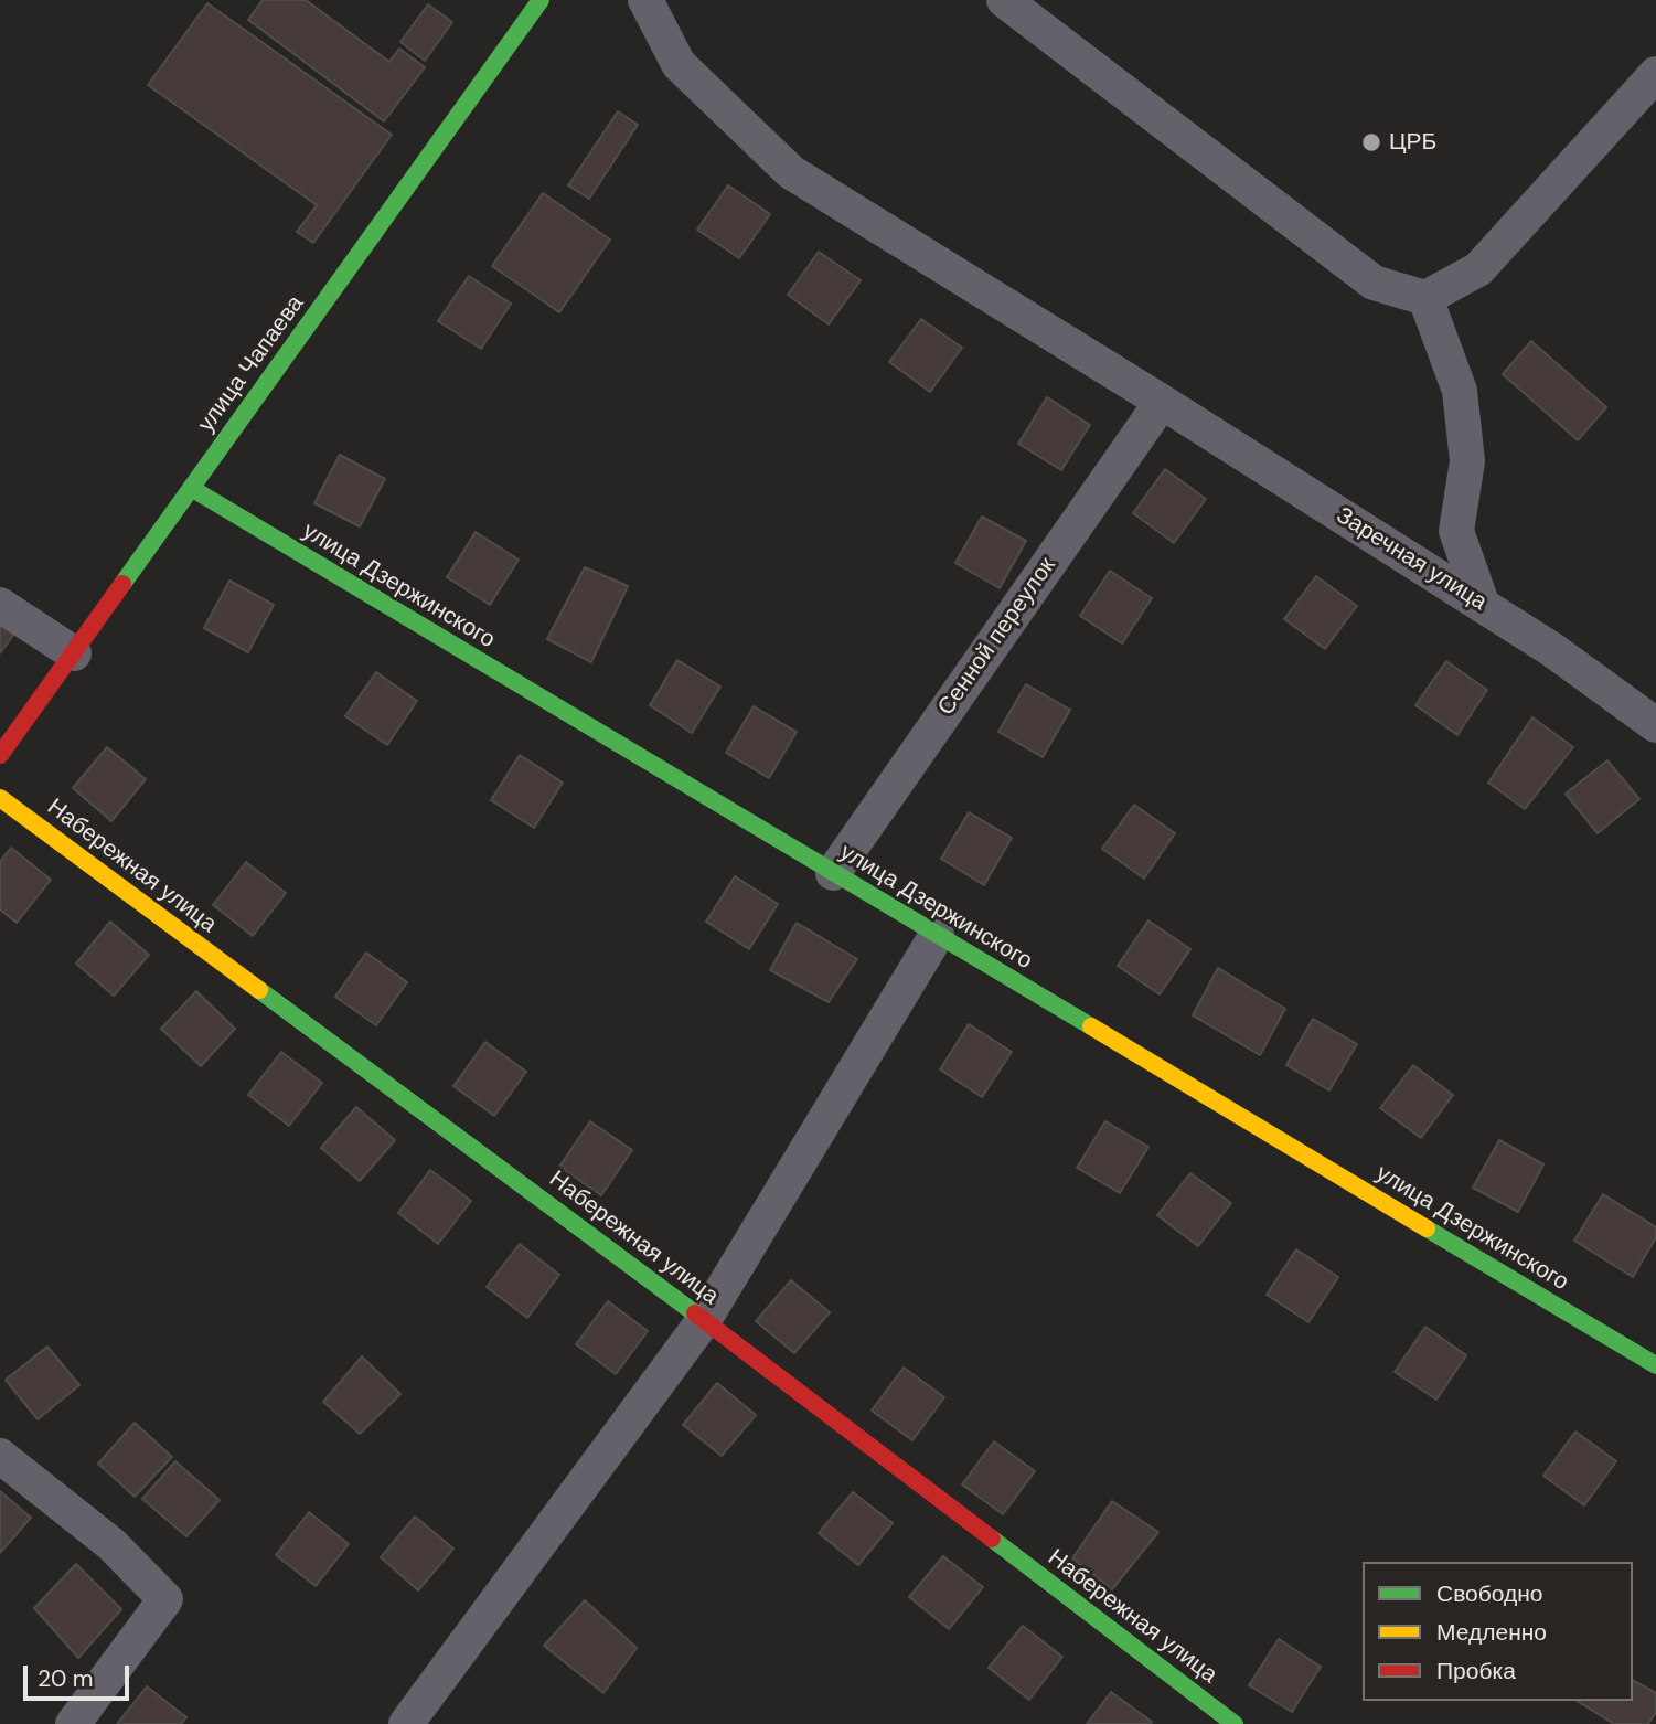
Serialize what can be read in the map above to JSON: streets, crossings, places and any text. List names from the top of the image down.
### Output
{
  "streets": {
    "street": [
      "улица Чапаева",
      "Заречная улица",
      "улица Дзержинского",
      "Сенной переулок",
      "Набережная улица"
    ]
  },
  "crossings": [
    ["улица Чапаева", "улица Дзержинского"],
    ["Заречная улица", "Сенной переулок"],
    ["улица Дзержинского", "Сенной переулок"]
  ],
  "places": ["ЦРБ"],
  "legend": ["Свободно", "Медленно", "Пробка"],
  "scale_bar": "20 m"
}
